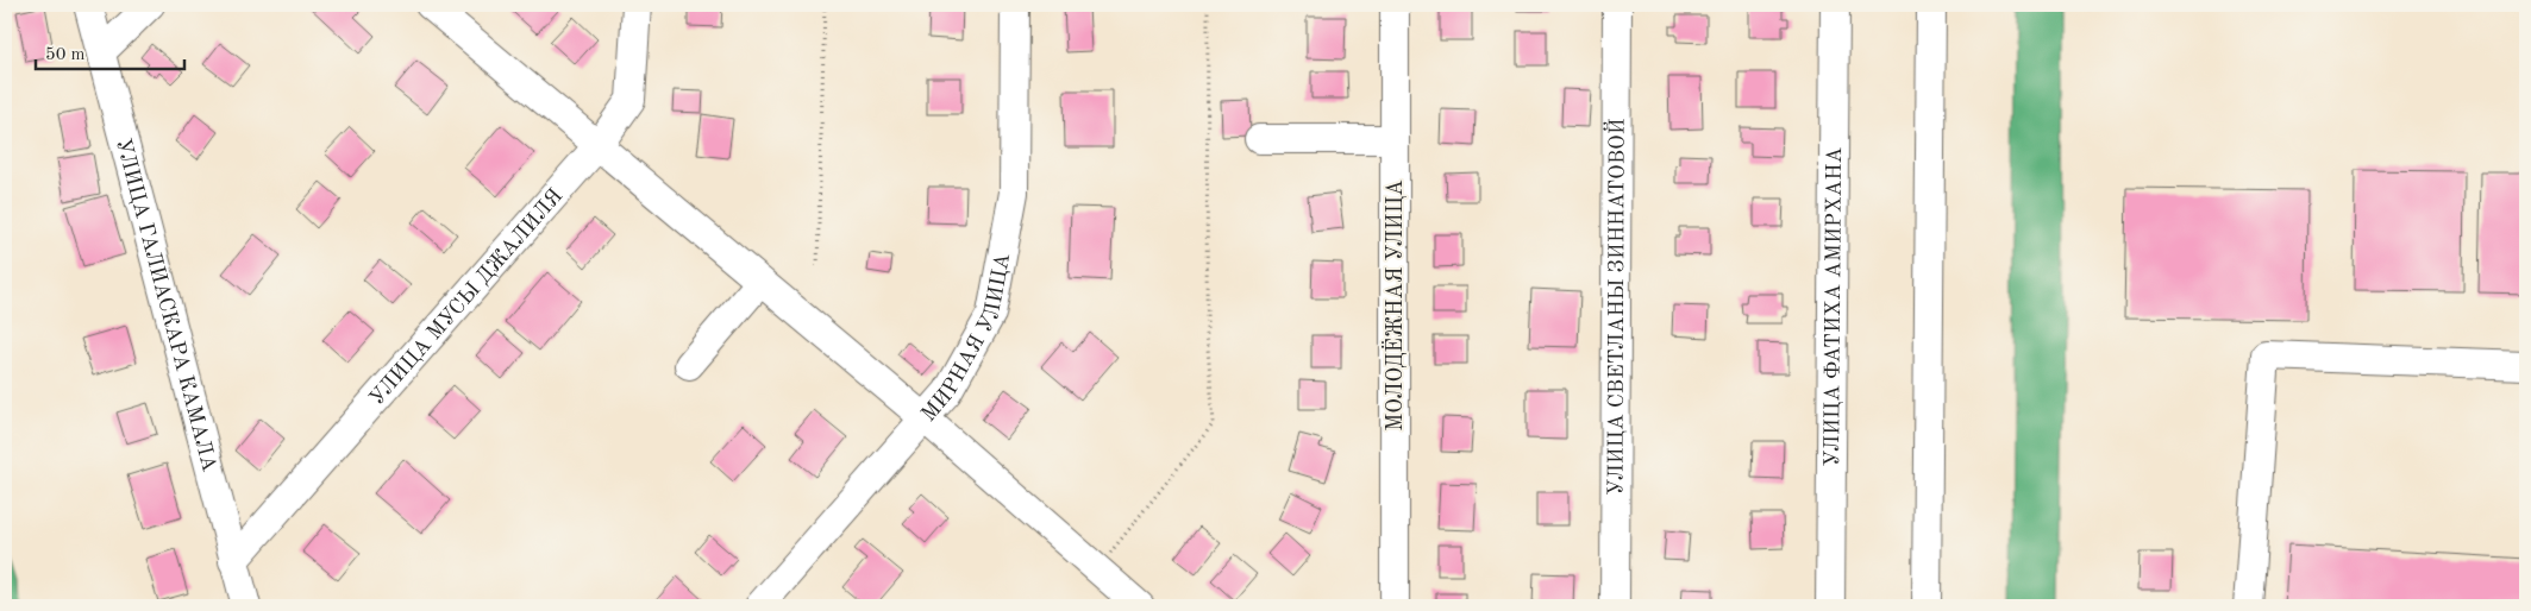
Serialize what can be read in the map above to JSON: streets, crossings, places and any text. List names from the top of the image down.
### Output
{
  "streets": {
    "street": [
      "УЛИЦА МУСЫ ДЖАЛИЛЯ",
      "УЛИЦА ГАЛИАСКАРА КАМАЛА",
      "МОЛОДЁЖНАЯ УЛИЦА",
      "УЛИЦА СВЕТЛАНЫ ЗИННАТОВОЙ",
      "УЛИЦА ФАТИХА АМИРХАНА",
      "МИРНАЯ УЛИЦА"
    ]
  },
  "crossings": [
    ["УЛИЦА МУСЫ ДЖАЛИЛЯ", "УЛИЦА ГАЛИАСКАРА КАМАЛА"]
  ],
  "scale_bar": "50 m"
}
